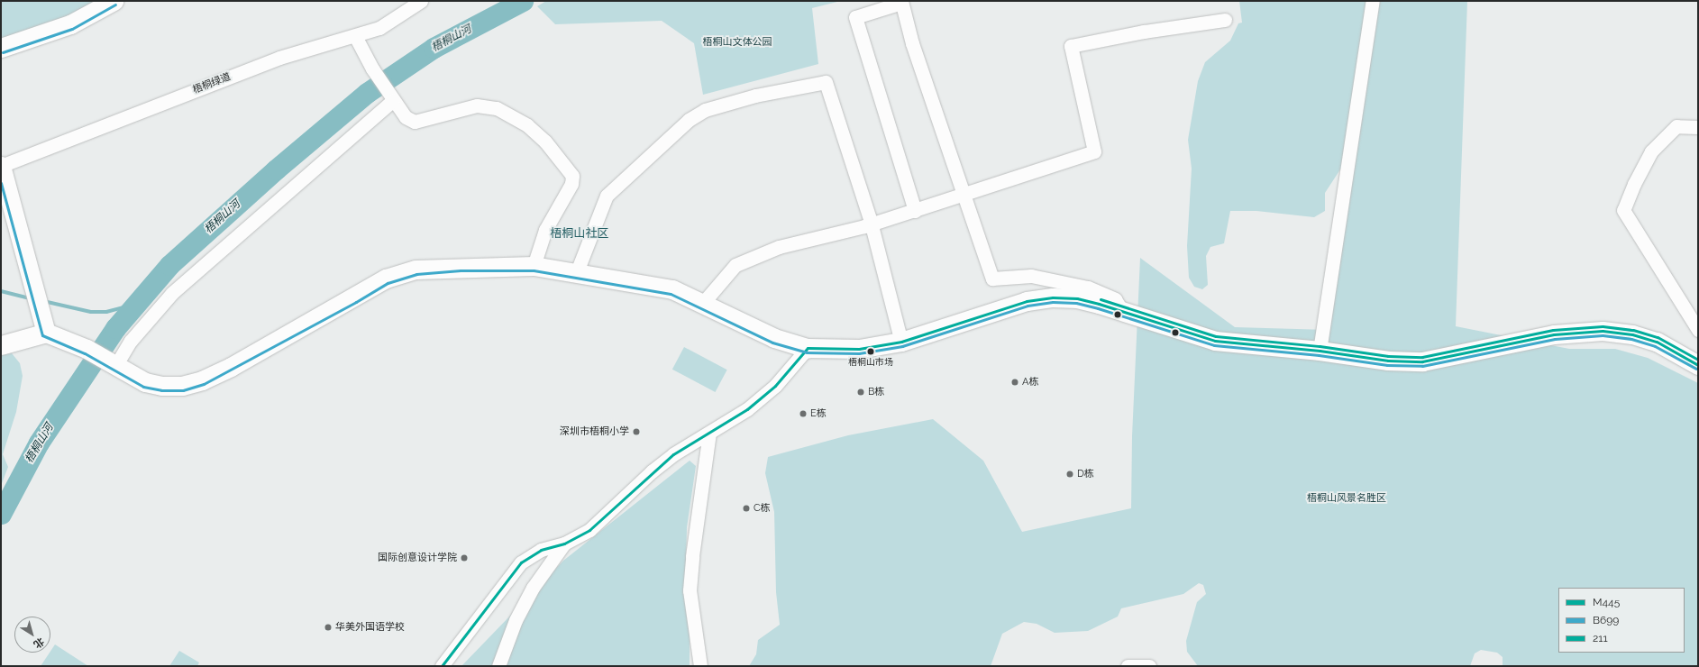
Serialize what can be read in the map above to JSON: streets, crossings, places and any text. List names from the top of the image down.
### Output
{
  "streets": {
    "street": ["梧桐绿道"]
  },
  "districts": ["梧桐山社区"],
  "water": ["梧桐山河"],
  "parks": ["梧桐山文体公园", "梧桐山风景名胜区"],
  "places": [
    "梧桐山市场",
    "A栋",
    "B栋",
    "E栋",
    "深圳市梧桐小学",
    "D栋",
    "C栋",
    "国际创意设计学院",
    "华美外国语学校"
  ],
  "lines": ["transit line B699", "transit line M445", "transit line 211"],
  "legend": ["M445", "B699", "211"],
  "north": "bottom right"
}
